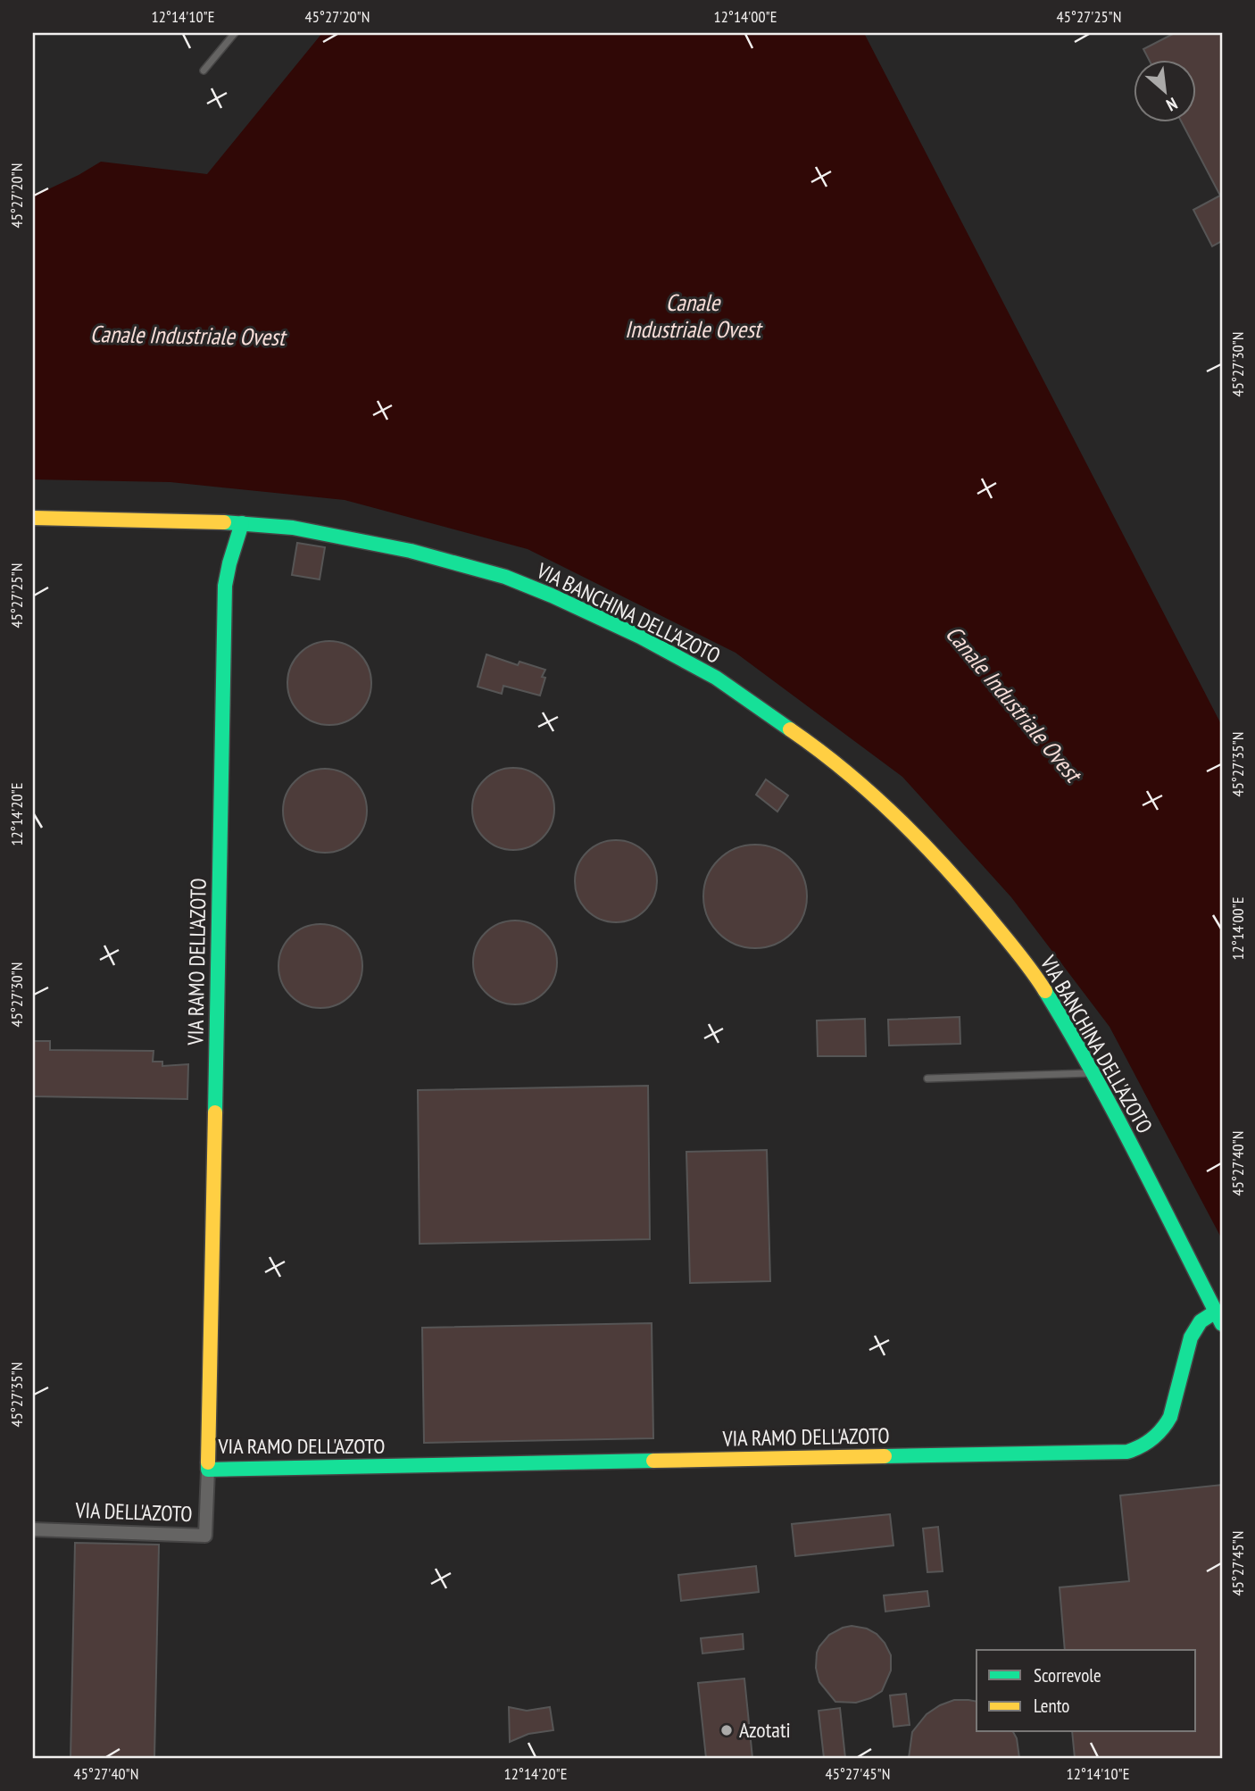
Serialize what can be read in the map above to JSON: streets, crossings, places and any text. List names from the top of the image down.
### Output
{
  "streets": {
    "street": ["VIA BANCHINA DELL'AZOTO", "VIA RAMO DELL'AZOTO", "VIA DELL'AZOTO"]
  },
  "crossings": [
    ["VIA BANCHINA DELL'AZOTO", "VIA RAMO DELL'AZOTO"],
    ["VIA RAMO DELL'AZOTO", "VIA DELL'AZOTO"]
  ],
  "water": ["Canale Industriale Ovest"],
  "places": ["Azotati"],
  "legend": ["Scorrevole", "Lento"],
  "north": "bottom right",
  "coordinates": [
    "12°14'10\"E",
    "45°27'20\"N",
    "12°14'00\"E",
    "45°27'25\"N",
    "45°27'30\"N",
    "45°27'35\"N",
    "12°14'20\"E",
    "45°27'40\"N",
    "45°27'45\"N"
  ]
}
